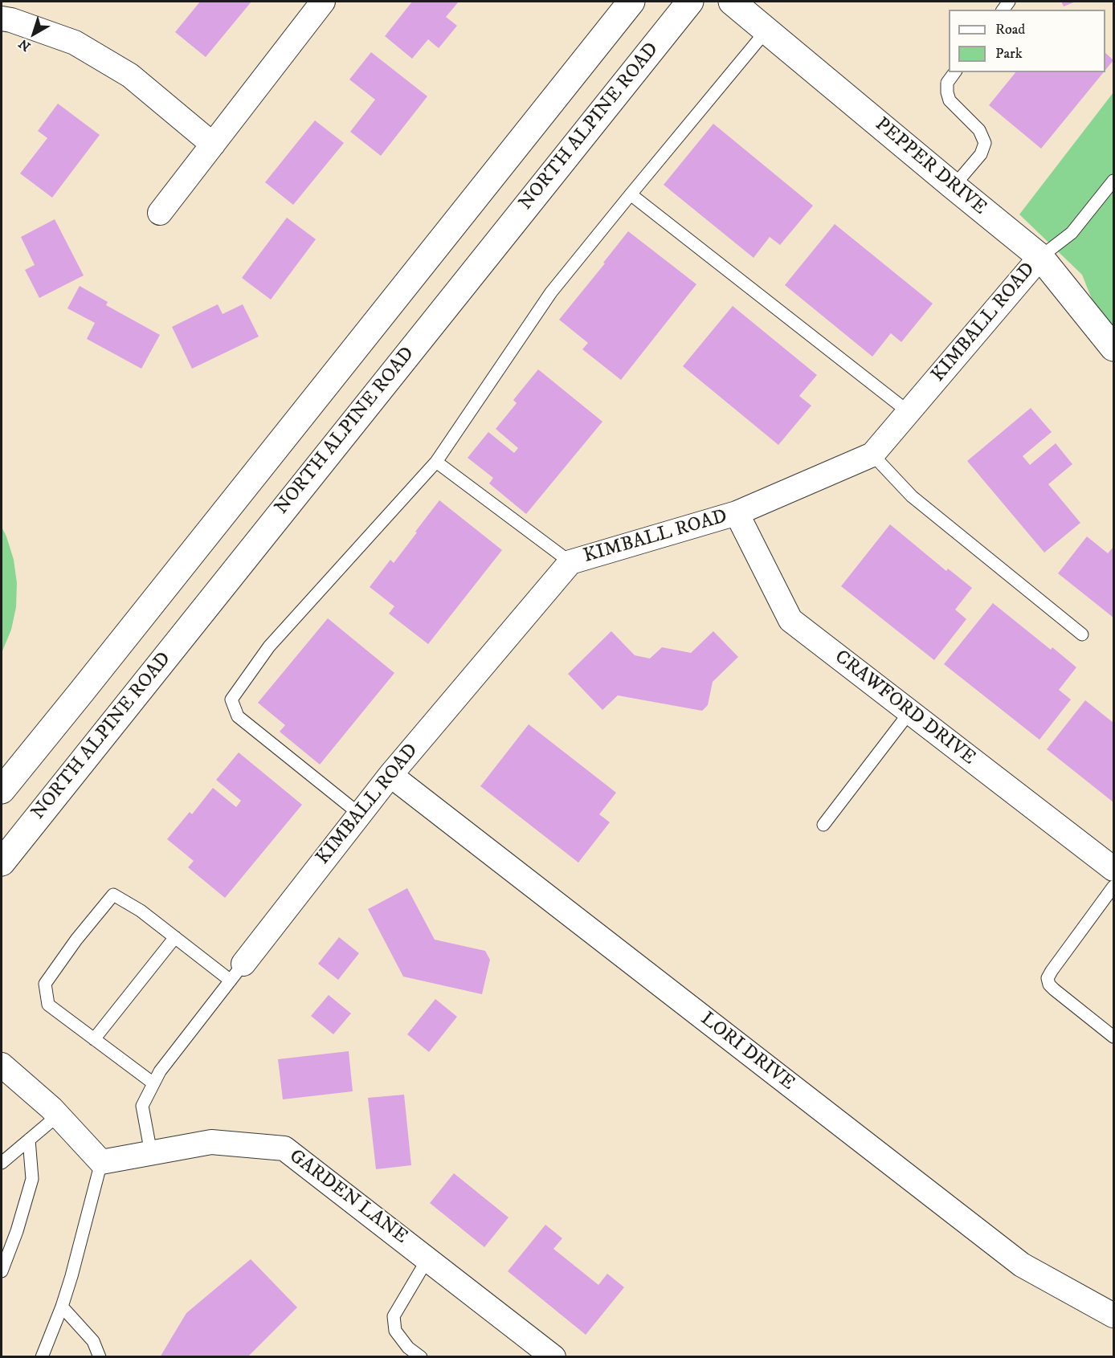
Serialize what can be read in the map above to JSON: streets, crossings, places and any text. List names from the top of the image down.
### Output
{
  "streets": {
    "main road": ["NORTH ALPINE ROAD", "PEPPER DRIVE"],
    "street": [
      "KIMBALL ROAD",
      "CRAWFORD DRIVE",
      "LORI DRIVE",
      "GARDEN LANE"
    ]
  },
  "crossings": [
    ["PEPPER DRIVE", "KIMBALL ROAD"],
    ["KIMBALL ROAD", "CRAWFORD DRIVE"],
    ["KIMBALL ROAD", "LORI DRIVE"]
  ],
  "legend": ["Road", "Park"],
  "north": "bottom left"
}
